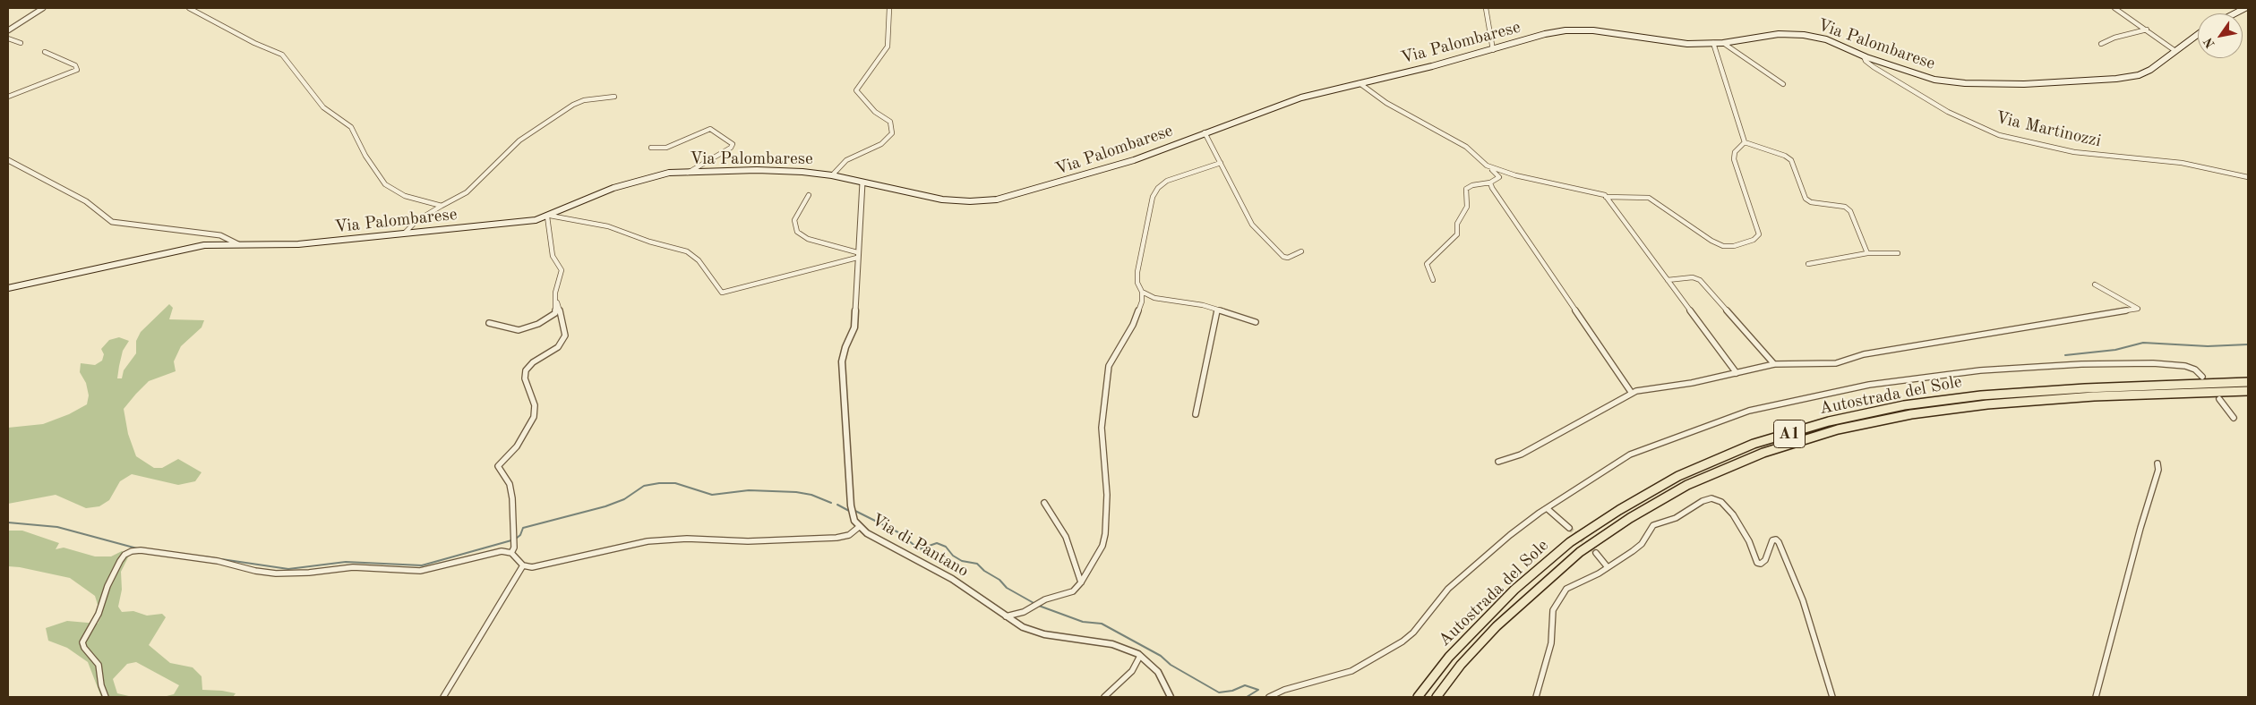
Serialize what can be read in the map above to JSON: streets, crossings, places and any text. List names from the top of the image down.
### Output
{
  "streets": {
    "highway": ["Autostrada del Sole", "A1"],
    "main road": ["Via Palombarese"],
    "street": ["Via Martinozzi", "Via di Pantano"]
  },
  "crossings": [
    ["Via Palombarese", "Via Martinozzi"],
    ["Via Palombarese", "Via di Pantano"]
  ],
  "north": "bottom left"
}
